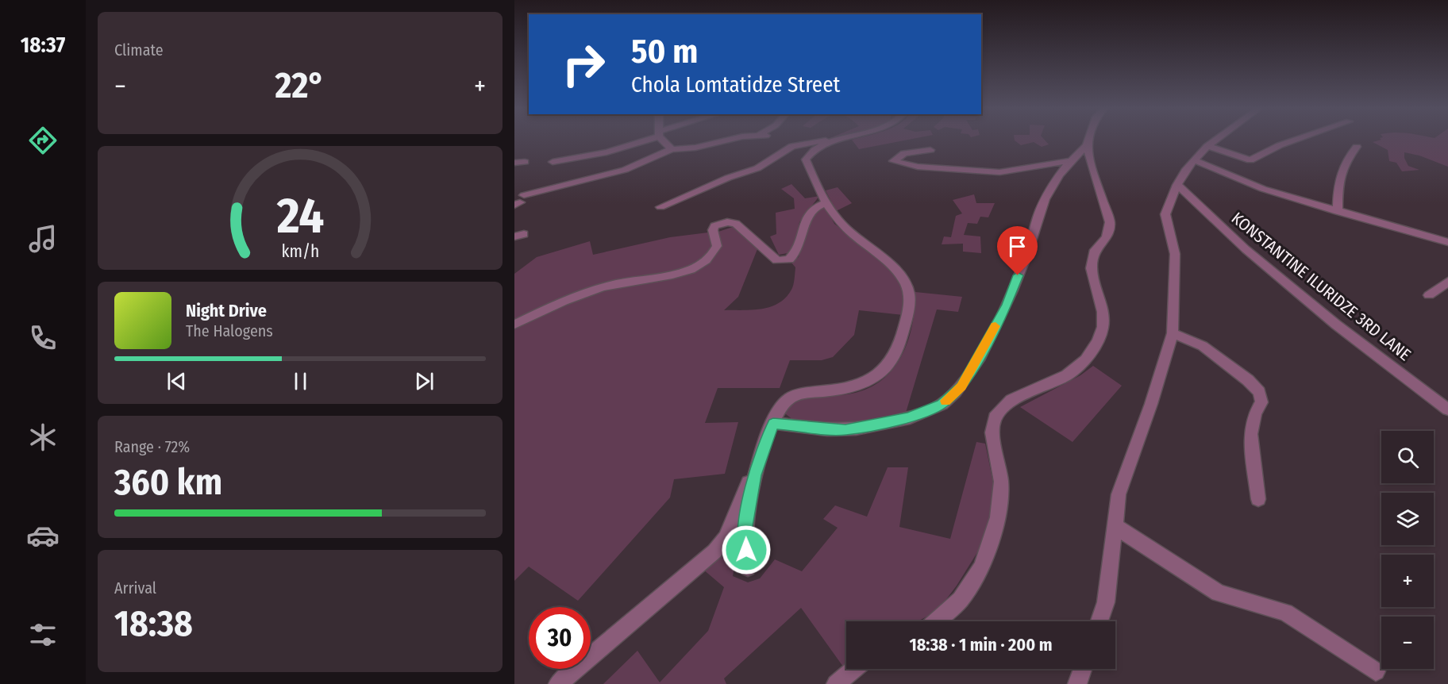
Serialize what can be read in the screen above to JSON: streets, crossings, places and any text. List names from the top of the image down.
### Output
{
  "streets": {
    "street": ["KONSTANTINE ILURIDZE 3RD LANE"]
  },
  "page": {
    "tabs": "18:37",
    "tile": [
      "Climate",
      ["Range · 72%", "360 km"],
      ["Arrival", "18:38"]
    ],
    "turn": ["50 m", "Chola Lomtatidze Street"],
    "heat": ["−", "22°", "+"],
    "song": ["Night Drive", "The Halogens"],
    "map_buttons": ["+", "−"],
    "limit": "30",
    "trip": "18:38 · 1 min · 200 m",
    "gauge": ["24", "km/h"]
  }
}
